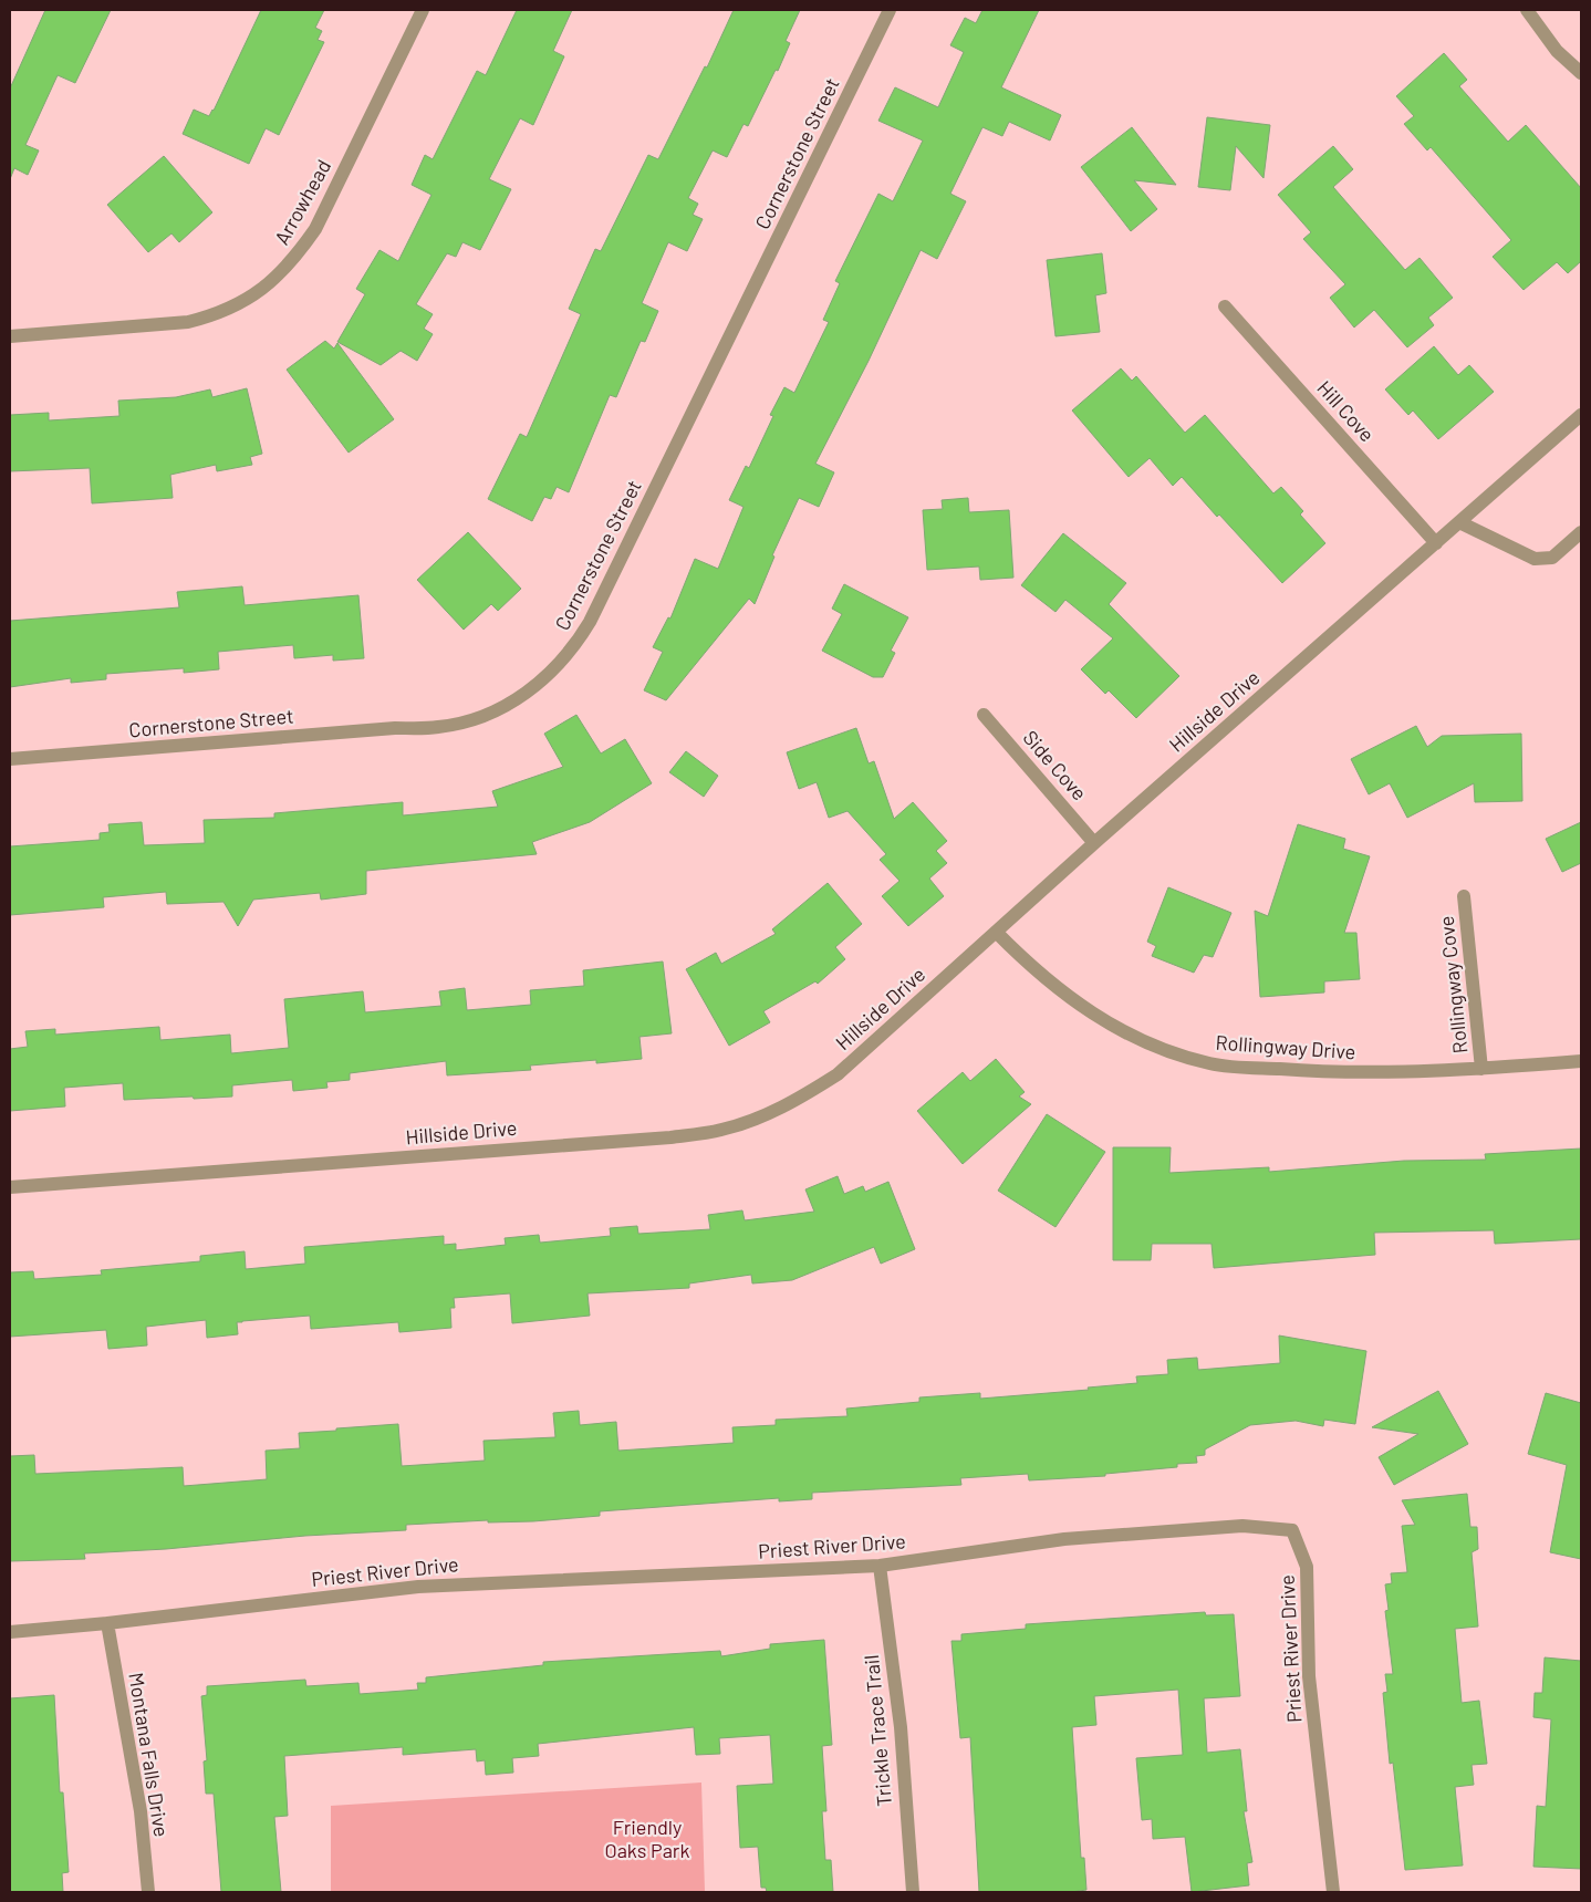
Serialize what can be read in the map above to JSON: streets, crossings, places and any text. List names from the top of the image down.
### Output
{
  "streets": {
    "street": [
      "Cornerstone Street",
      "Arrowhead",
      "Hill Cove",
      "Hillside Drive",
      "Side Cove",
      "Rollingway Cove",
      "Rollingway Drive",
      "Priest River Drive",
      "Trickle Trace Trail",
      "Montana Falls Drive"
    ]
  },
  "crossings": [
    ["Hill Cove", "Hillside Drive"],
    ["Hillside Drive", "Side Cove"],
    ["Hillside Drive", "Rollingway Drive"],
    ["Rollingway Cove", "Rollingway Drive"],
    ["Priest River Drive", "Trickle Trace Trail"],
    ["Priest River Drive", "Montana Falls Drive"]
  ],
  "parks": ["Friendly Oaks Park"]
}
